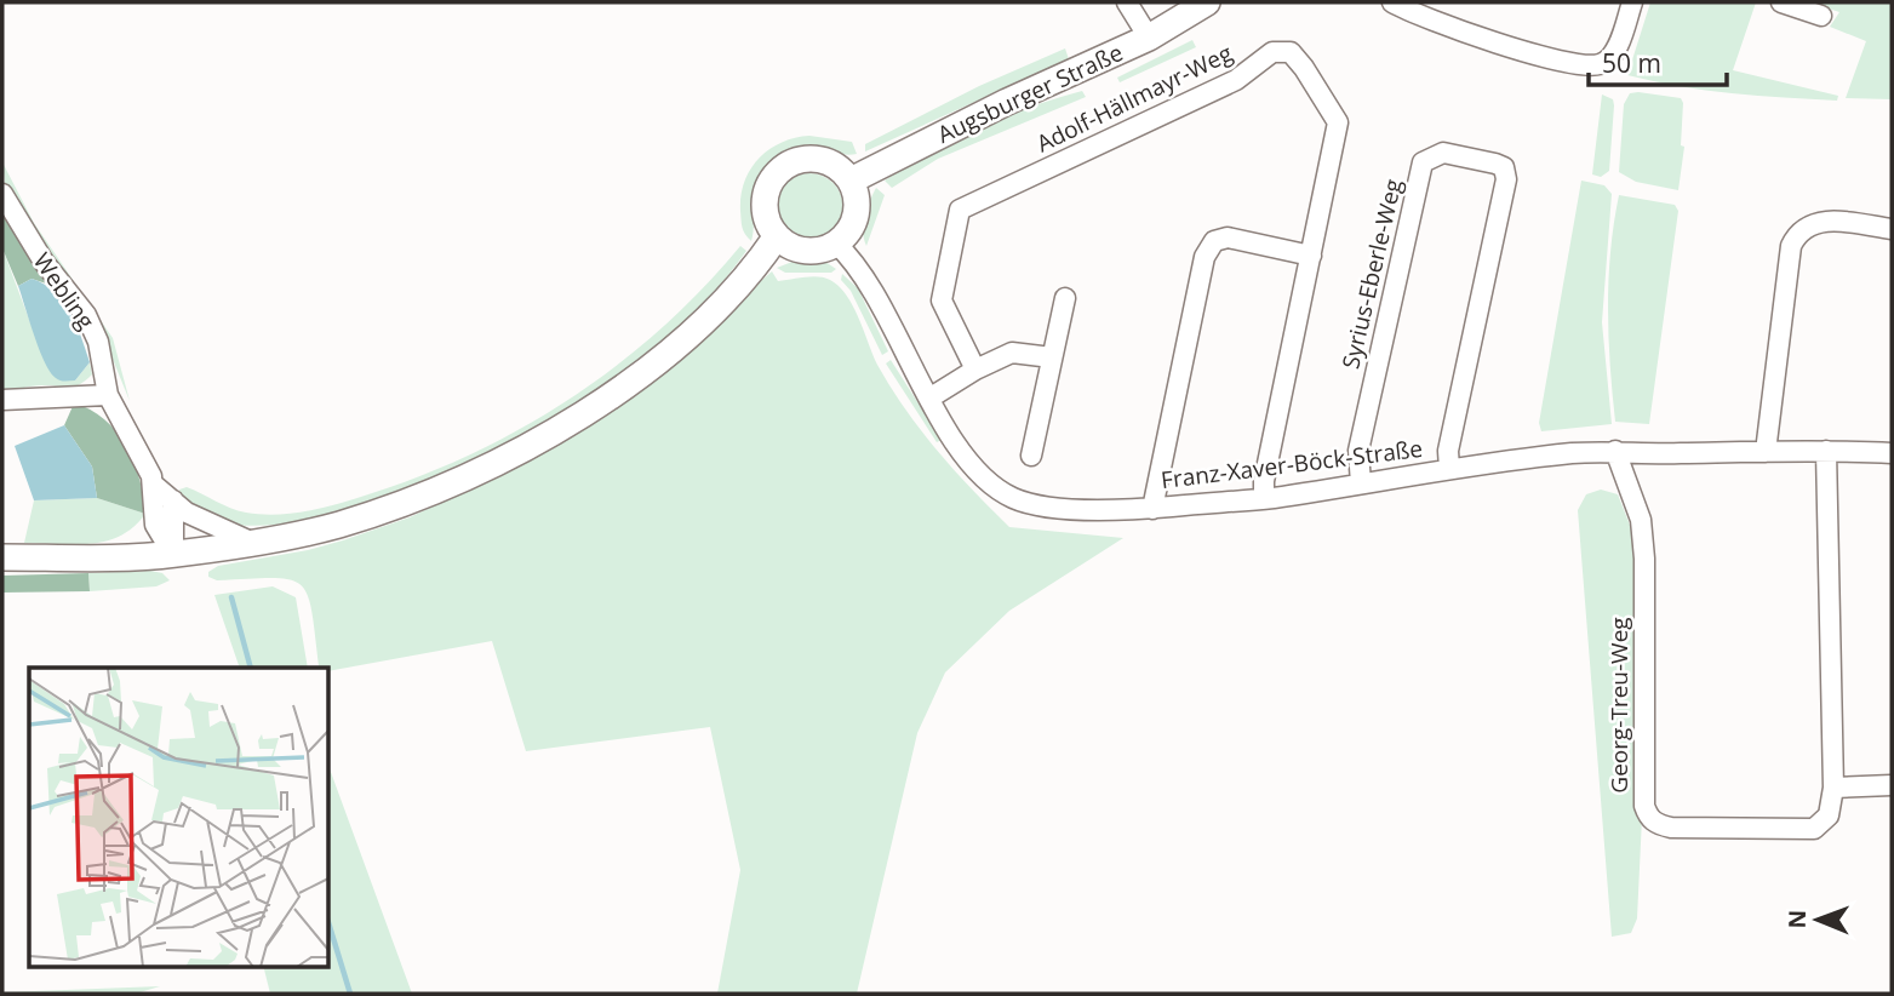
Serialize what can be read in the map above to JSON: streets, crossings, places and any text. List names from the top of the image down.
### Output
{
  "streets": {
    "main road": ["Augsburger Straße"],
    "street": [
      "Adolf-Hällmayr-Weg",
      "Syrius-Eberle-Weg",
      "Webling",
      "Franz-Xaver-Böck-Straße",
      "Georg-Treu-Weg"
    ]
  },
  "crossings": [
    ["Augsburger Straße", "Franz-Xaver-Böck-Straße"],
    ["Adolf-Hällmayr-Weg", "Franz-Xaver-Böck-Straße"],
    ["Syrius-Eberle-Weg", "Franz-Xaver-Böck-Straße"],
    ["Franz-Xaver-Böck-Straße", "Georg-Treu-Weg"]
  ],
  "scale_bar": "50 m",
  "north": "left"
}
